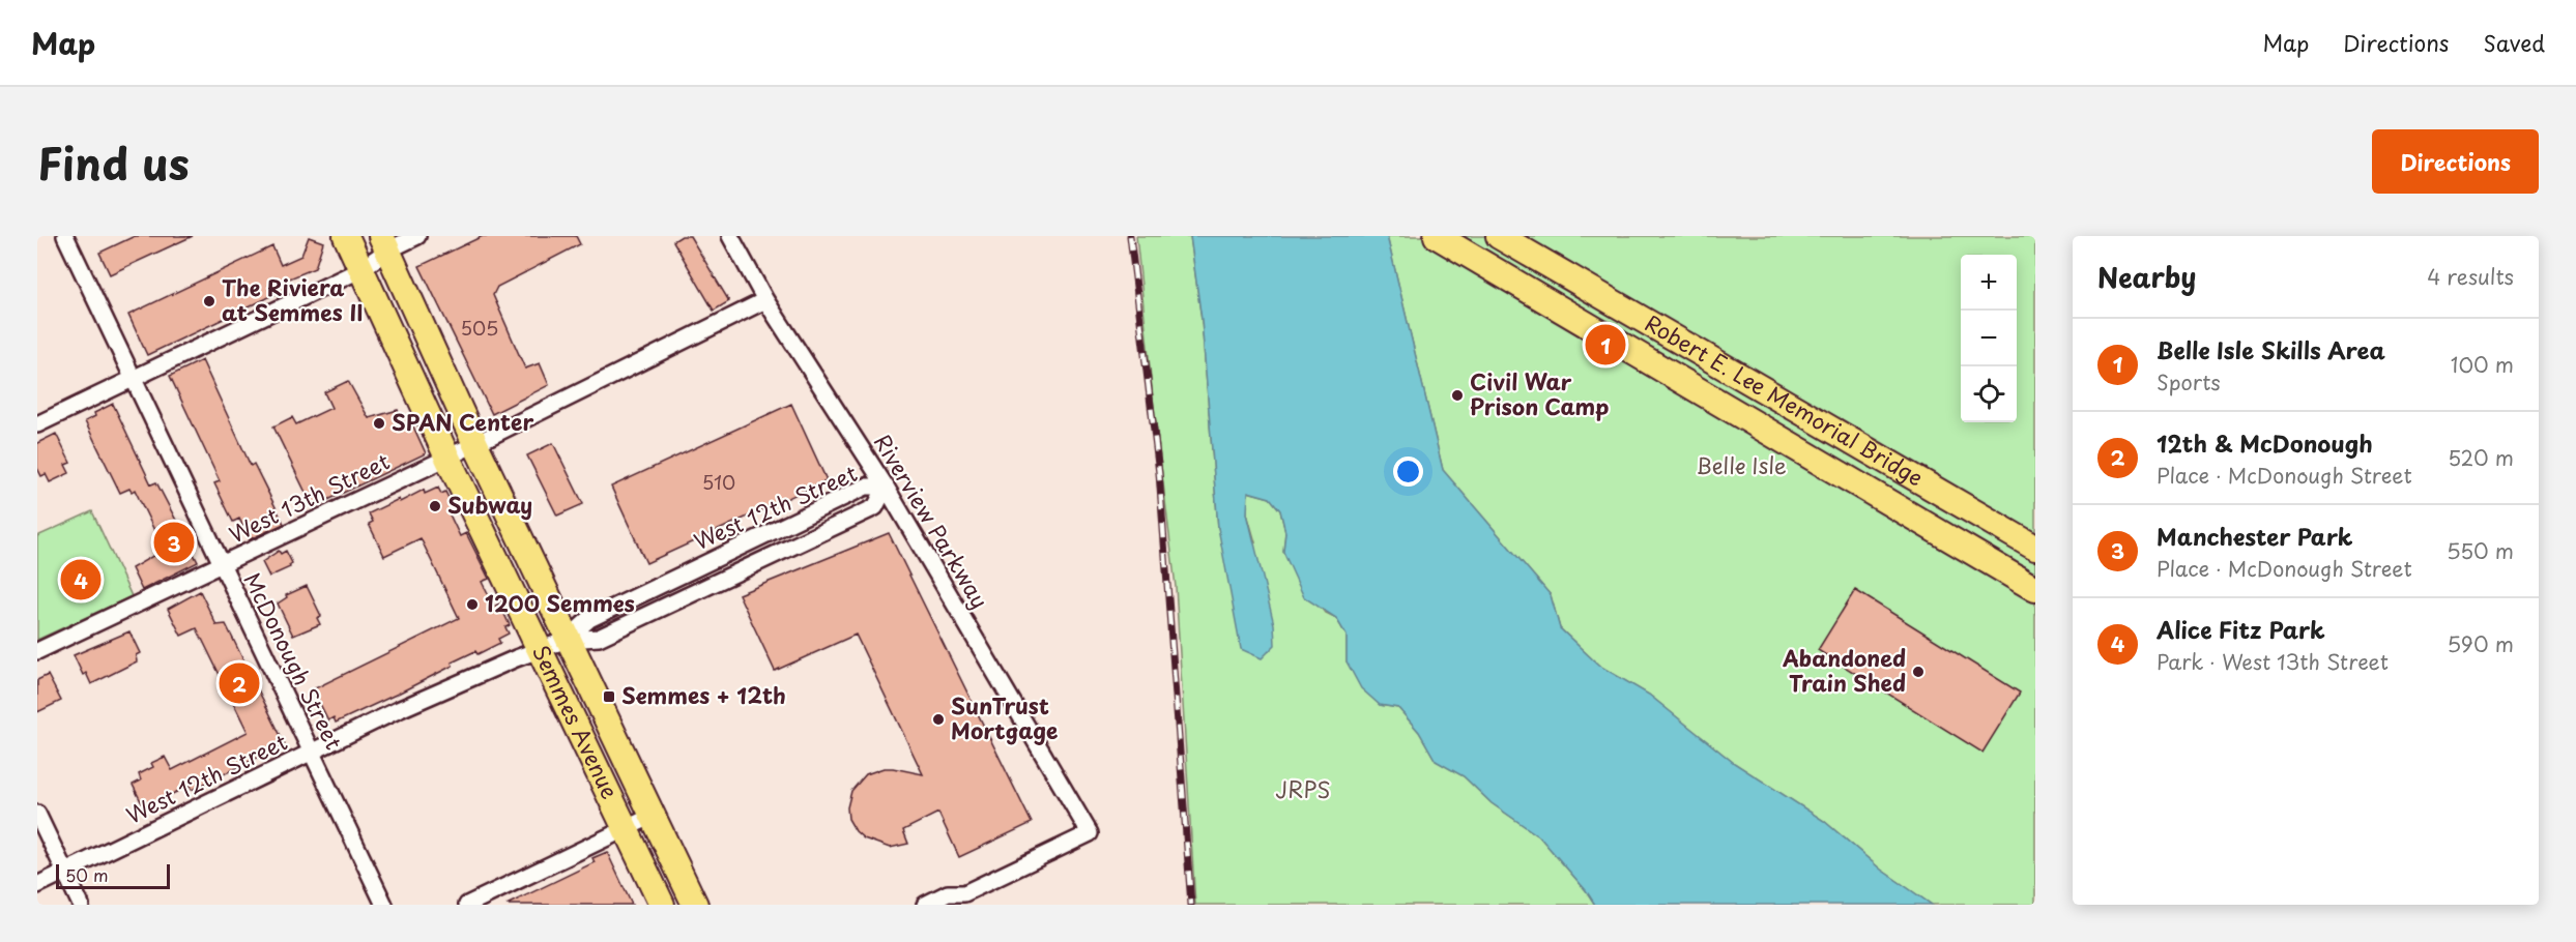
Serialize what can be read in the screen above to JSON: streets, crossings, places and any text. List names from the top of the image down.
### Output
{
  "streets": {
    "main road": ["Robert E. Lee Memorial Bridge", "Semmes Avenue"],
    "street": [
      "West 13th Street",
      "West 12th Street",
      "Riverview Parkway",
      "McDonough Street"
    ]
  },
  "crossings": [
    ["West 13th Street", "Riverview Parkway"],
    ["West 13th Street", "McDonough Street"],
    ["West 13th Street", "Semmes Avenue"],
    ["West 12th Street", "Riverview Parkway"],
    ["West 12th Street", "McDonough Street"],
    ["West 12th Street", "Semmes Avenue"]
  ],
  "parks": ["Belle Isle", "JRPS"],
  "places": {
    "other": [
      "The Riviera at Semmes II",
      "Civil War Prison Camp",
      "SPAN Center",
      "Subway",
      "1200 Semmes",
      "Abandoned Train Shed",
      "SunTrust Mortgage"
    ],
    "transit": ["Semmes + 12th"]
  },
  "house_numbers": ["505", "510"],
  "scale_bar": "50 m",
  "page": {
    "header": "Map",
    "nav": ["Map", "Directions", "Saved"],
    "title": "Find us",
    "buttons": "Directions",
    "heading": ["Nearby", "4 results"],
    "map_buttons": ["+", "−"],
    "list": [
      {
        "mark": "1",
        "name": "Belle Isle Skills Area",
        "note": "Sports",
        "value": "100 m"
      },
      {
        "mark": "2",
        "name": "12th & McDonough",
        "note": "Place · McDonough Street",
        "value": "520 m"
      },
      {
        "mark": "3",
        "name": "Manchester Park",
        "note": "Place · McDonough Street",
        "value": "550 m"
      },
      {
        "mark": "4",
        "name": "Alice Fitz Park",
        "note": "Park · West 13th Street",
        "value": "590 m"
      }
    ],
    "pins": [
      "1",
      "3",
      "4",
      "2"
    ],
    "scale": "50 m"
  }
}
